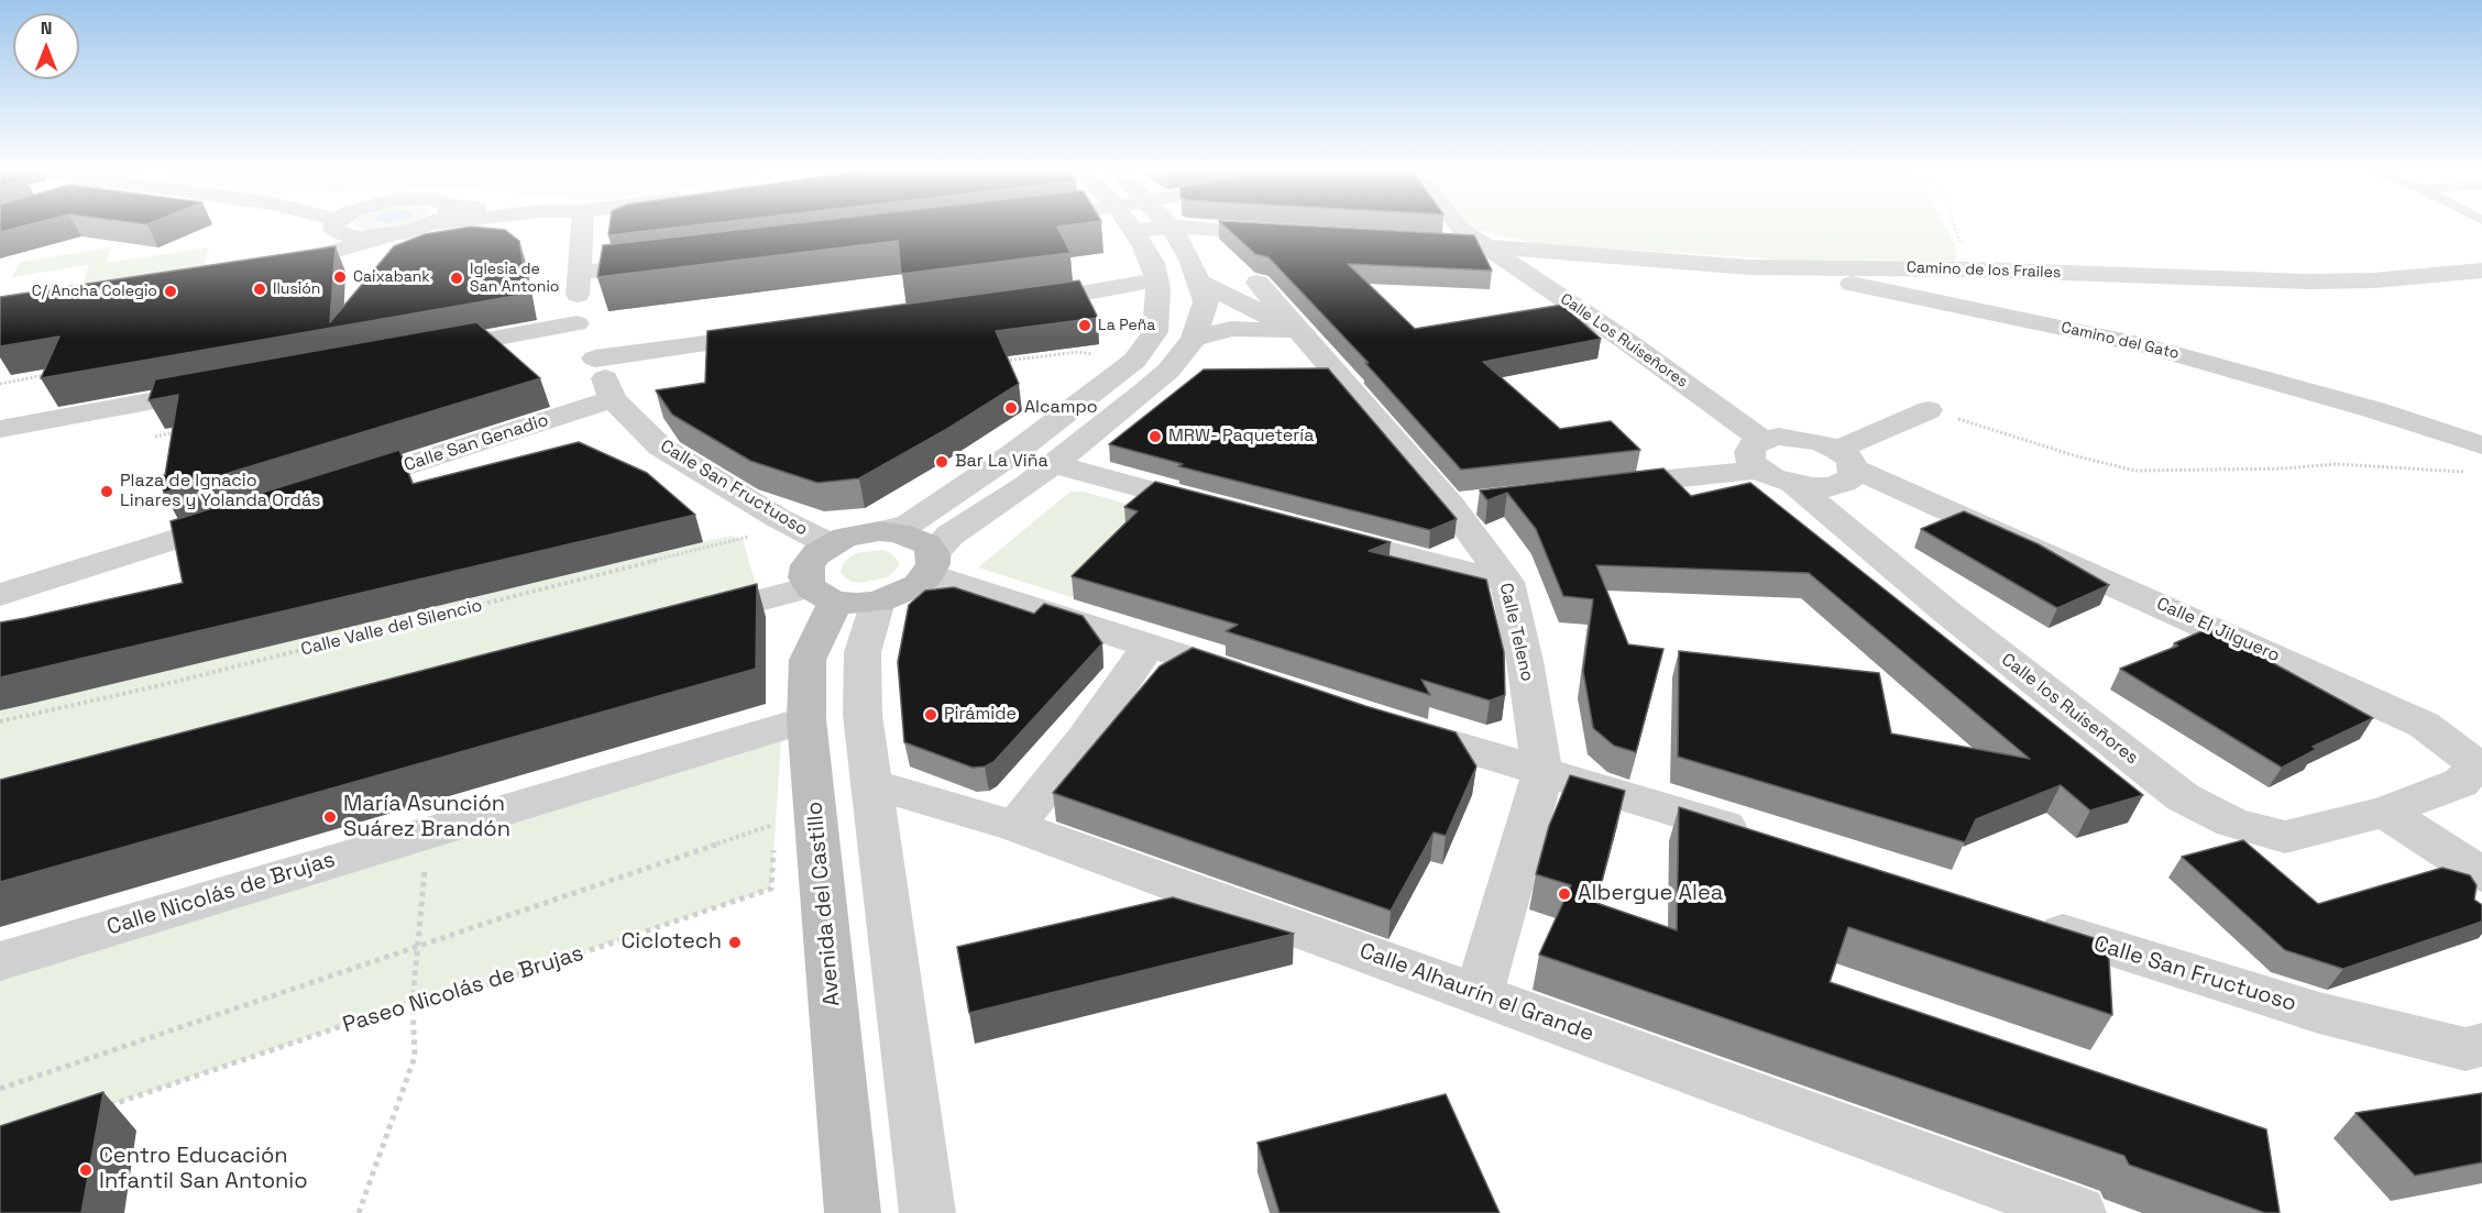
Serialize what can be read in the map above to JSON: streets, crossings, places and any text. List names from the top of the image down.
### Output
{
  "streets": {
    "main road": ["Avenida del Castillo"],
    "street": [
      "Camino de los Frailes",
      "Calle Los Ruiseñores",
      "Camino del Gato",
      "Calle San Genadio",
      "Calle San Fructuoso",
      "Calle El Jilguero",
      "Calle Teleno",
      "Calle los Ruiseñores",
      "Calle Nicolás de Brujas",
      "Calle Alhaurín el Grande"
    ],
    "path": ["Calle Valle del Silencio", "Paseo Nicolás de Brujas"]
  },
  "crossings": [
    ["Camino de los Frailes", "Calle Los Ruiseñores"],
    ["Camino de los Frailes", "Camino del Gato"],
    ["Calle Los Ruiseñores", "Calle los Ruiseñores"],
    ["Calle San Genadio", "Calle San Fructuoso"],
    ["Calle San Fructuoso", "Calle Valle del Silencio"],
    ["Calle San Fructuoso", "Avenida del Castillo"],
    ["Calle El Jilguero", "Calle los Ruiseñores"],
    ["Calle Teleno", "Calle Alhaurín el Grande"],
    ["Calle Nicolás de Brujas", "Avenida del Castillo"]
  ],
  "places": [
    "Caixabank",
    "Iglesia de San Antonio",
    "Ilusión",
    "C/ Ancha Colegio",
    "La Peña",
    "Alcampo",
    "MRW- Paquetería",
    "Bar La Viña",
    "Plaza de Ignacio Linares y Yolanda Ordás",
    "Pirámide",
    "María Asunción Suárez Brandón",
    "Albergue Alea",
    "Ciclotech",
    "Centro Educación Infantil San Antonio"
  ],
  "north": "top"
}
